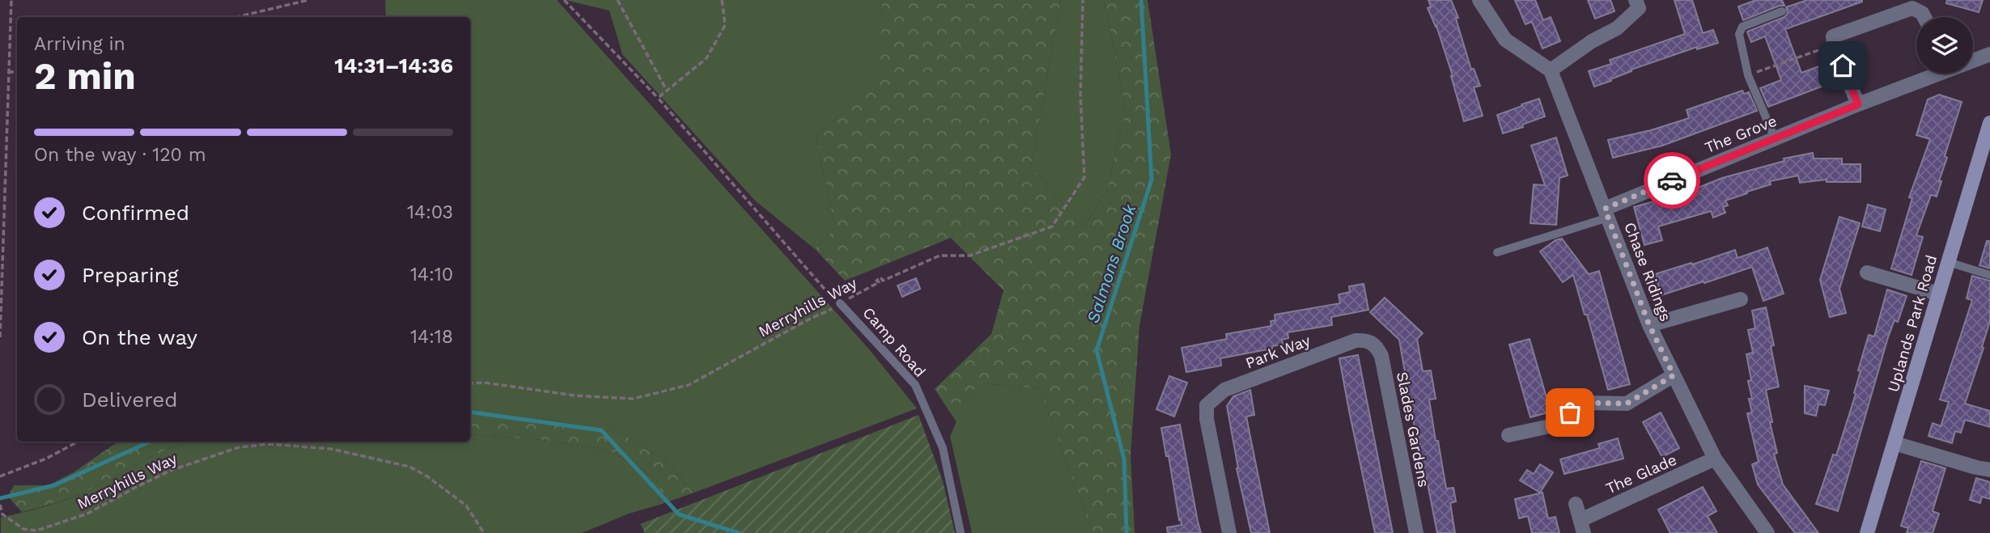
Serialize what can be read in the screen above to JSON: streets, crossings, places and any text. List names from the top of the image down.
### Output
{
  "streets": {
    "street": [
      "The Grove",
      "Chase Ridings",
      "Uplands Park Road",
      "Park Way",
      "Slades Gardens",
      "The Glade"
    ],
    "lane": ["Camp Road"],
    "path": ["Merryhills Way"]
  },
  "crossings": [
    ["The Grove", "Chase Ridings"],
    ["Chase Ridings", "The Glade"],
    ["Merryhills Way", "Camp Road"],
    ["Park Way", "Slades Gardens"]
  ],
  "water": ["Salmons Brook"],
  "page": {
    "heading": ["2 min", "Arriving in", "14:31–14:36"],
    "bar": "On the way · 120 m",
    "list": [
      ["Confirmed", "14:03"],
      ["Preparing", "14:10"],
      ["On the way", "14:18"],
      "Delivered"
    ]
  }
}
